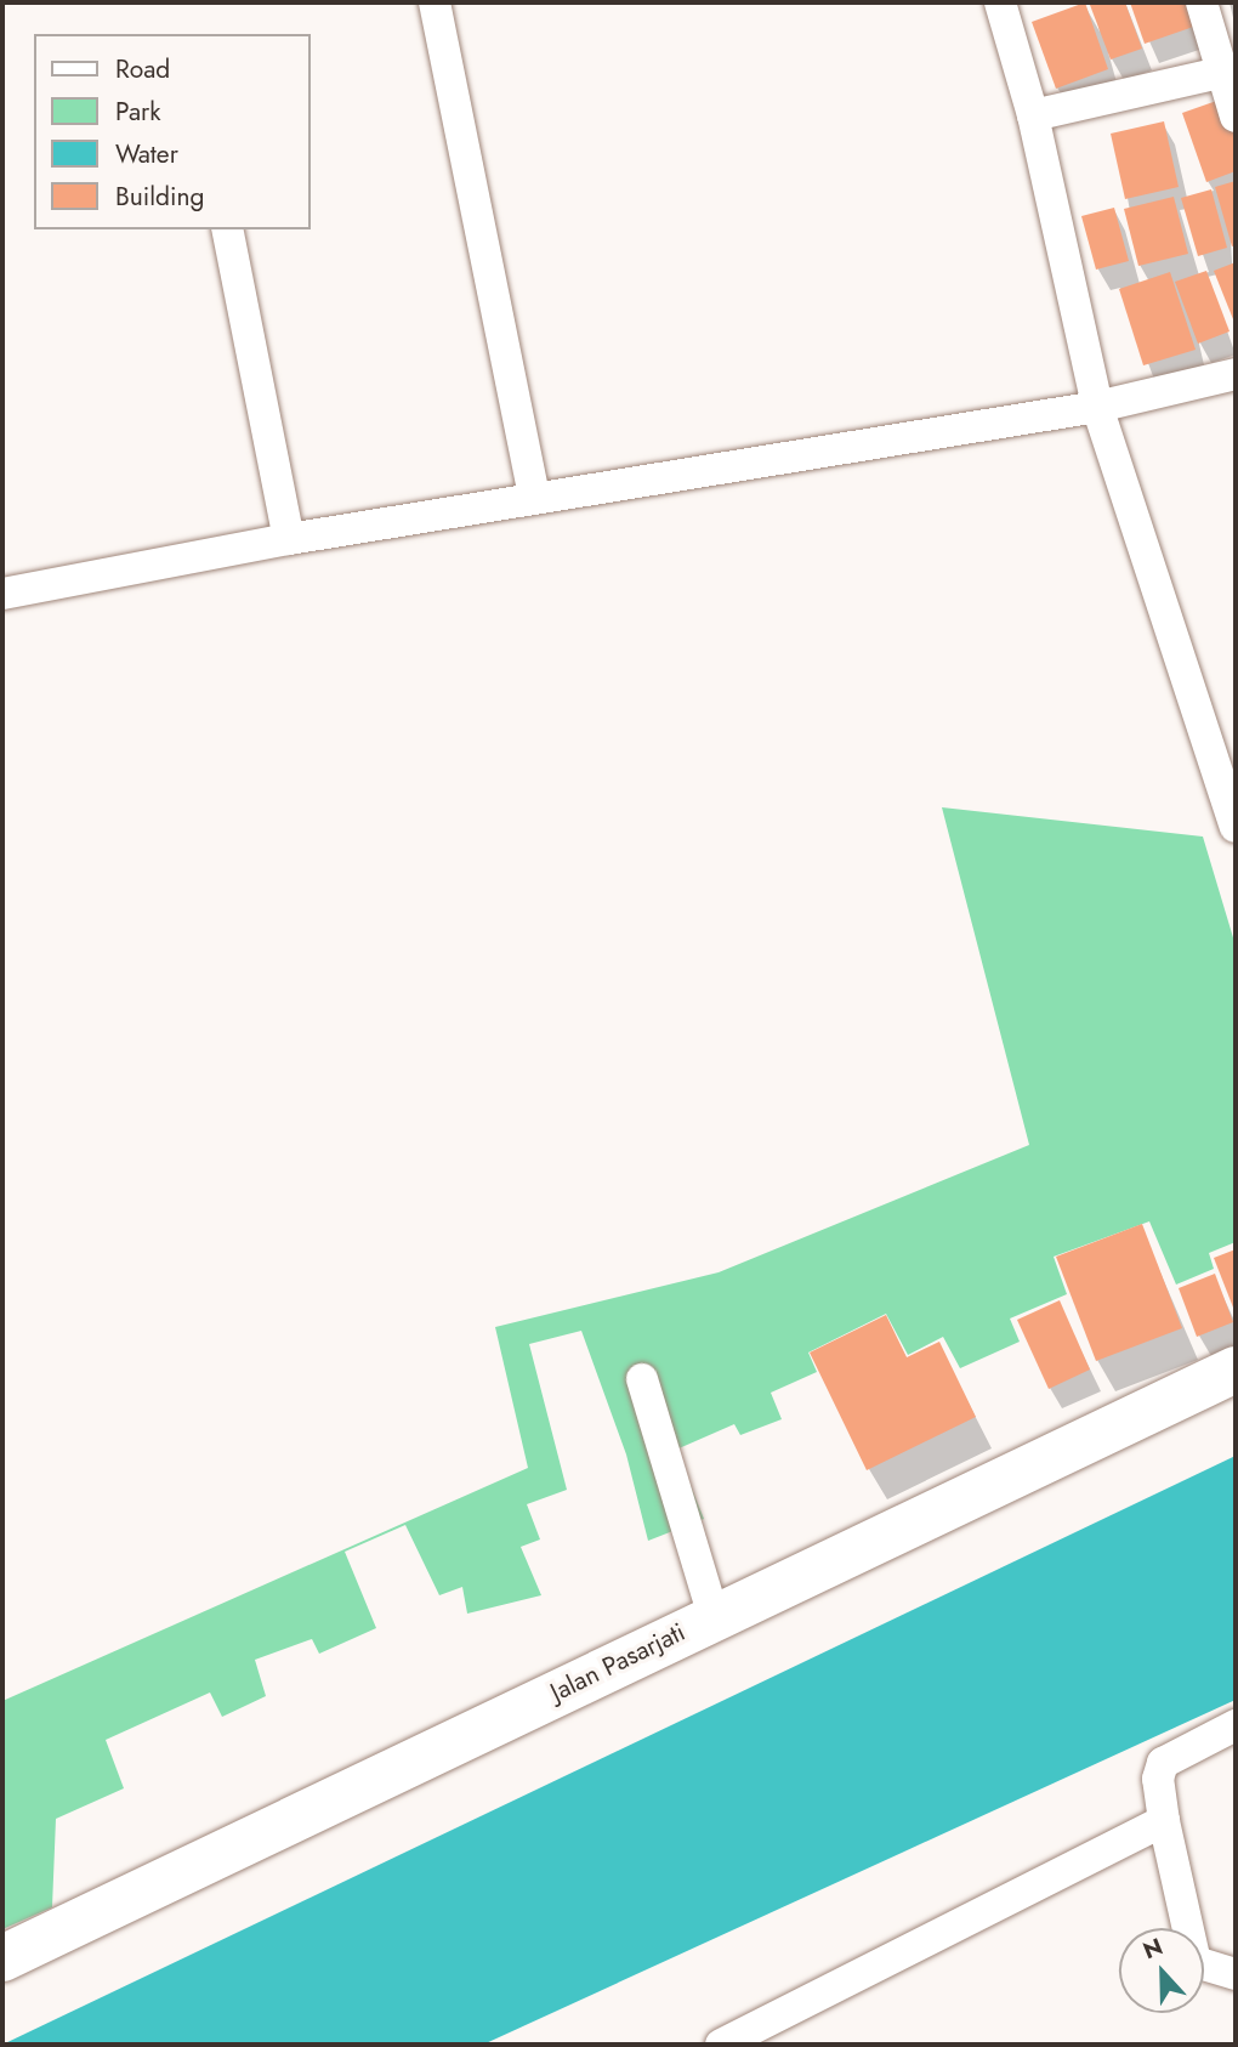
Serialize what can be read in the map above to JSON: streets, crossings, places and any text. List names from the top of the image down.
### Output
{
  "streets": {
    "main road": ["Jalan Pasarjati"]
  },
  "legend": [
    "Road",
    "Park",
    "Water",
    "Building"
  ],
  "north": "top"
}
